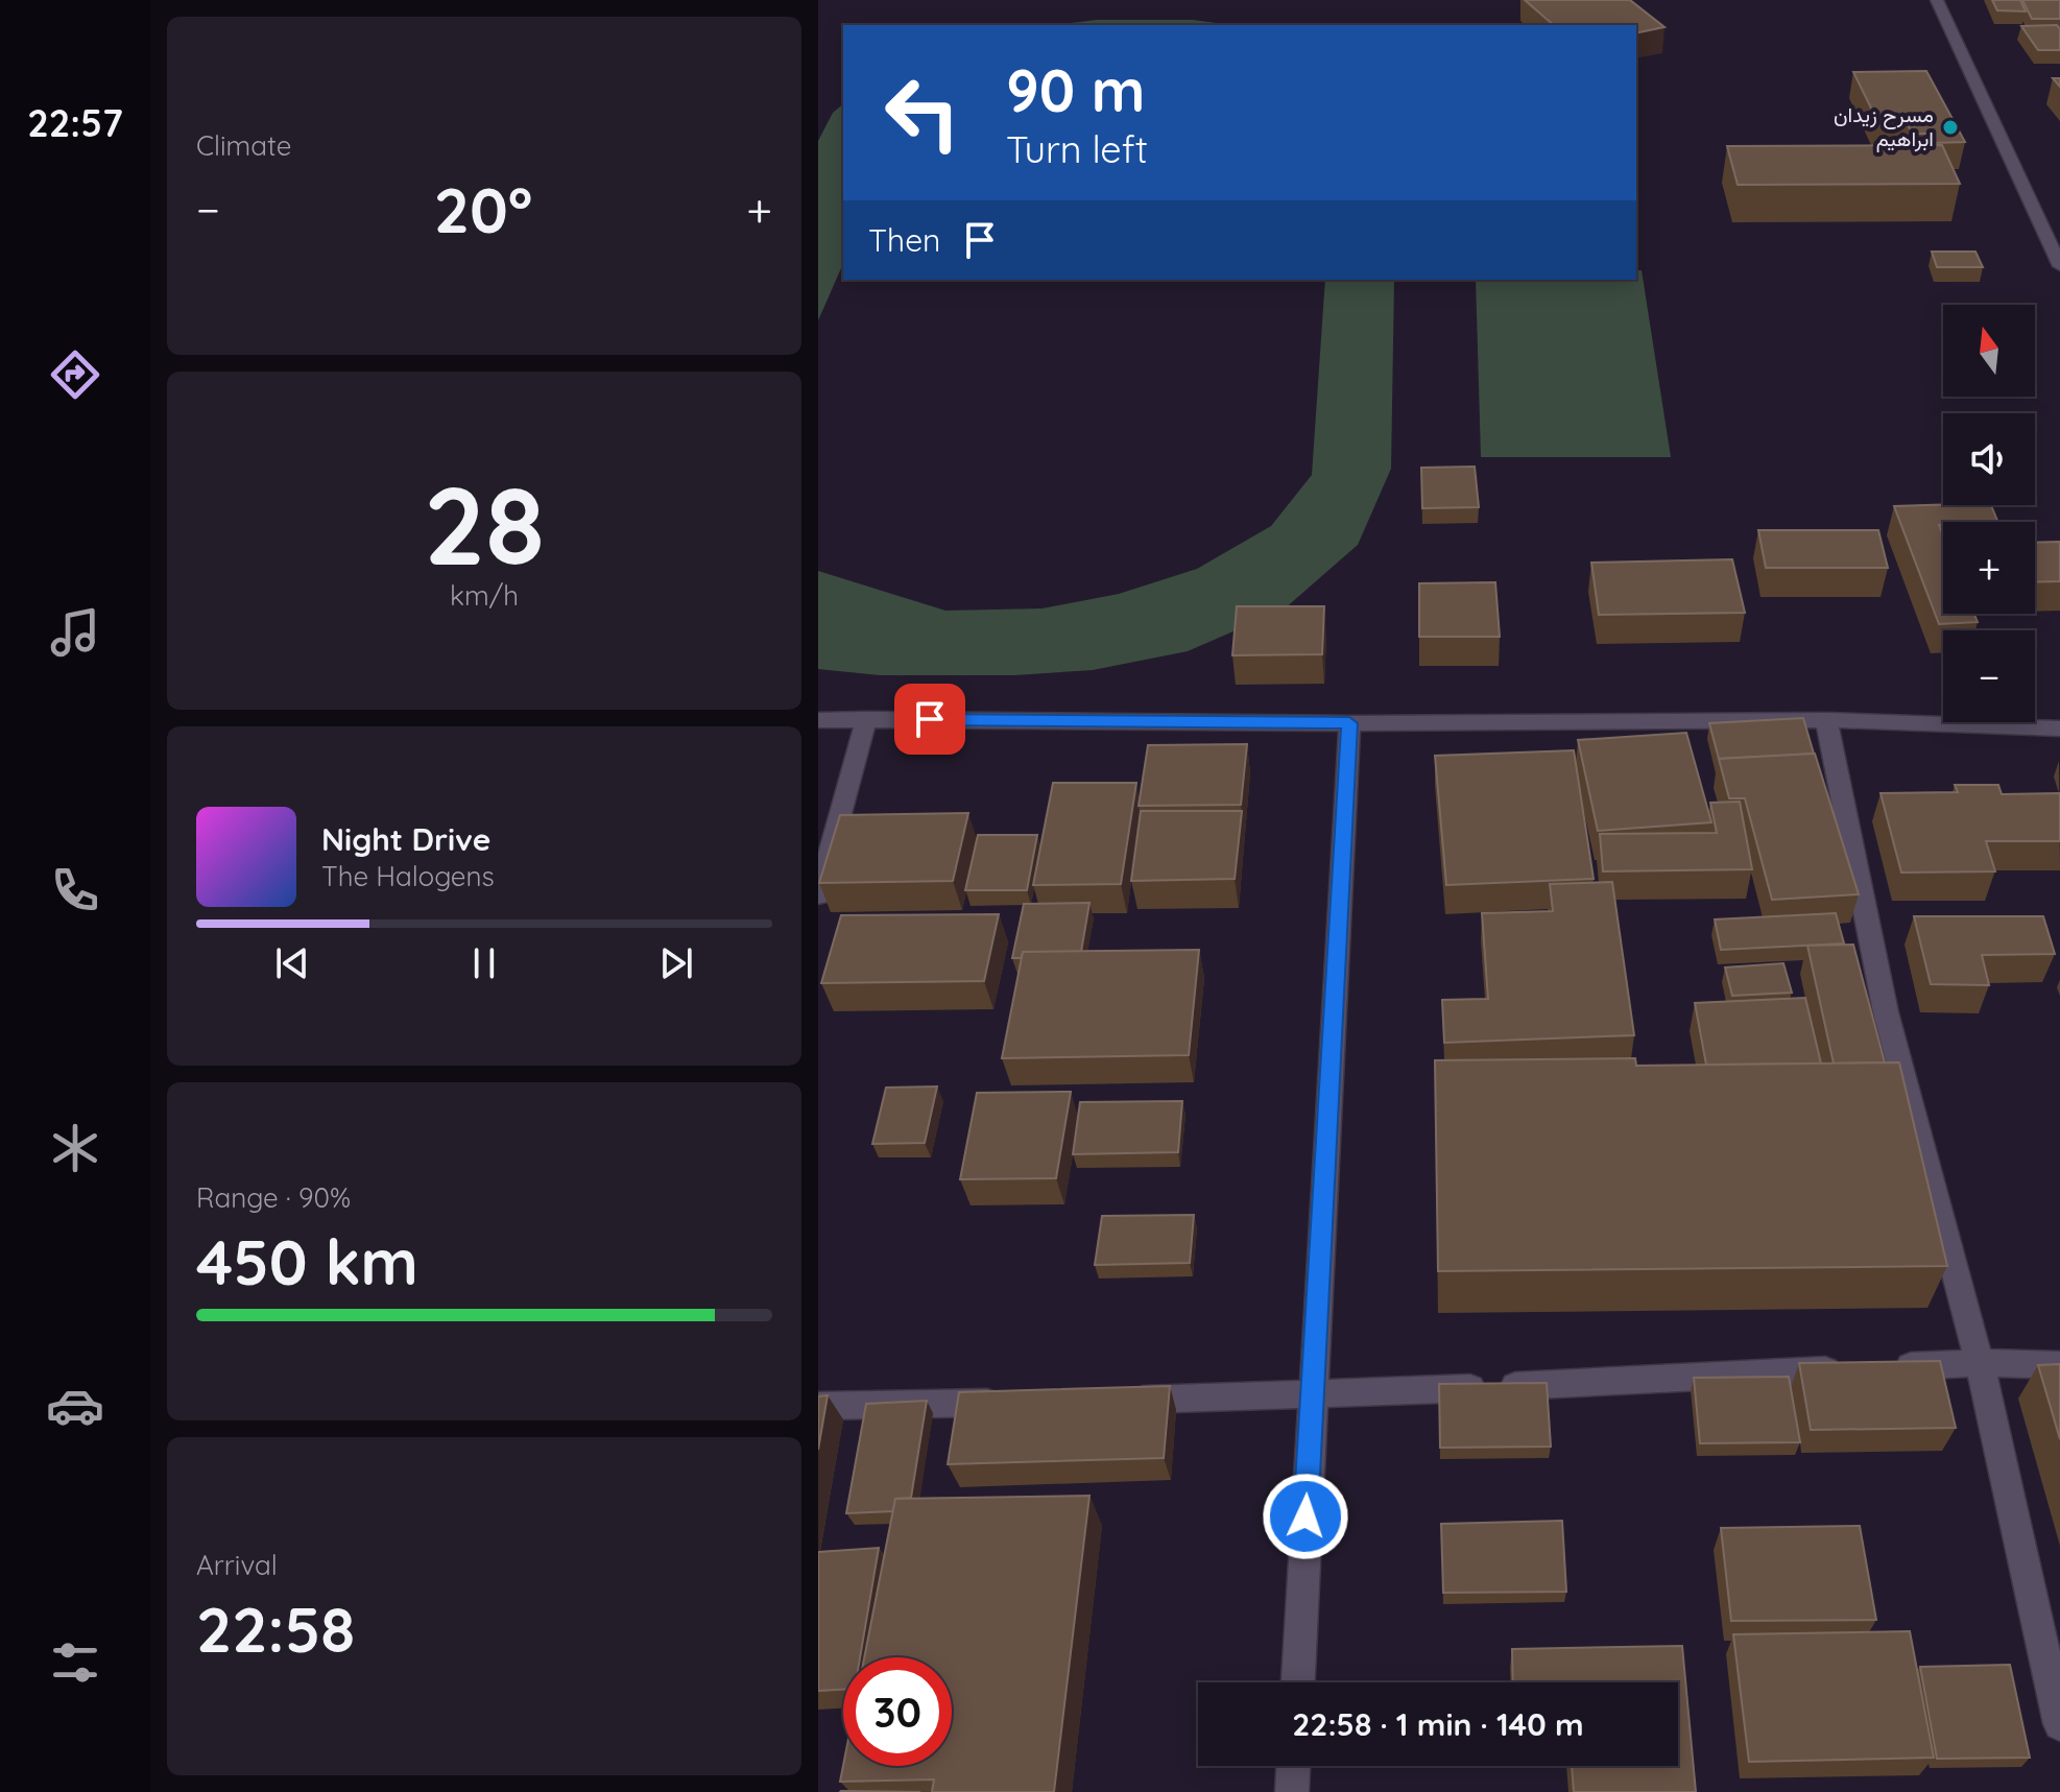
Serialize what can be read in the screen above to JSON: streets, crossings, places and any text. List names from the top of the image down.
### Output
{
  "places": ["مسرح زيدان ابراهيم"],
  "north": "top",
  "page": {
    "tabs": "22:57",
    "tile": [
      "Climate",
      ["28", "km/h"],
      ["Range · 90%", "450 km"],
      ["Arrival", "22:58"]
    ],
    "turn": ["90 m", "Turn left"],
    "heat": ["−", "20°", "+"],
    "then": "Then",
    "map_buttons": ["+", "−"],
    "song": ["Night Drive", "The Halogens"],
    "limit": "30",
    "trip": "22:58 · 1 min · 140 m"
  }
}
